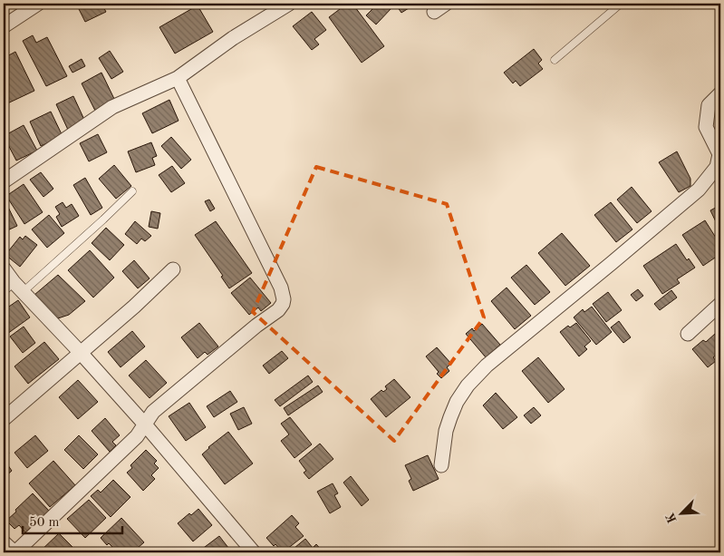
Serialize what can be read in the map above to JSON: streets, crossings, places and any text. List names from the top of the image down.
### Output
{
  "scale_bar": "50 m",
  "north": "bottom left"
}
